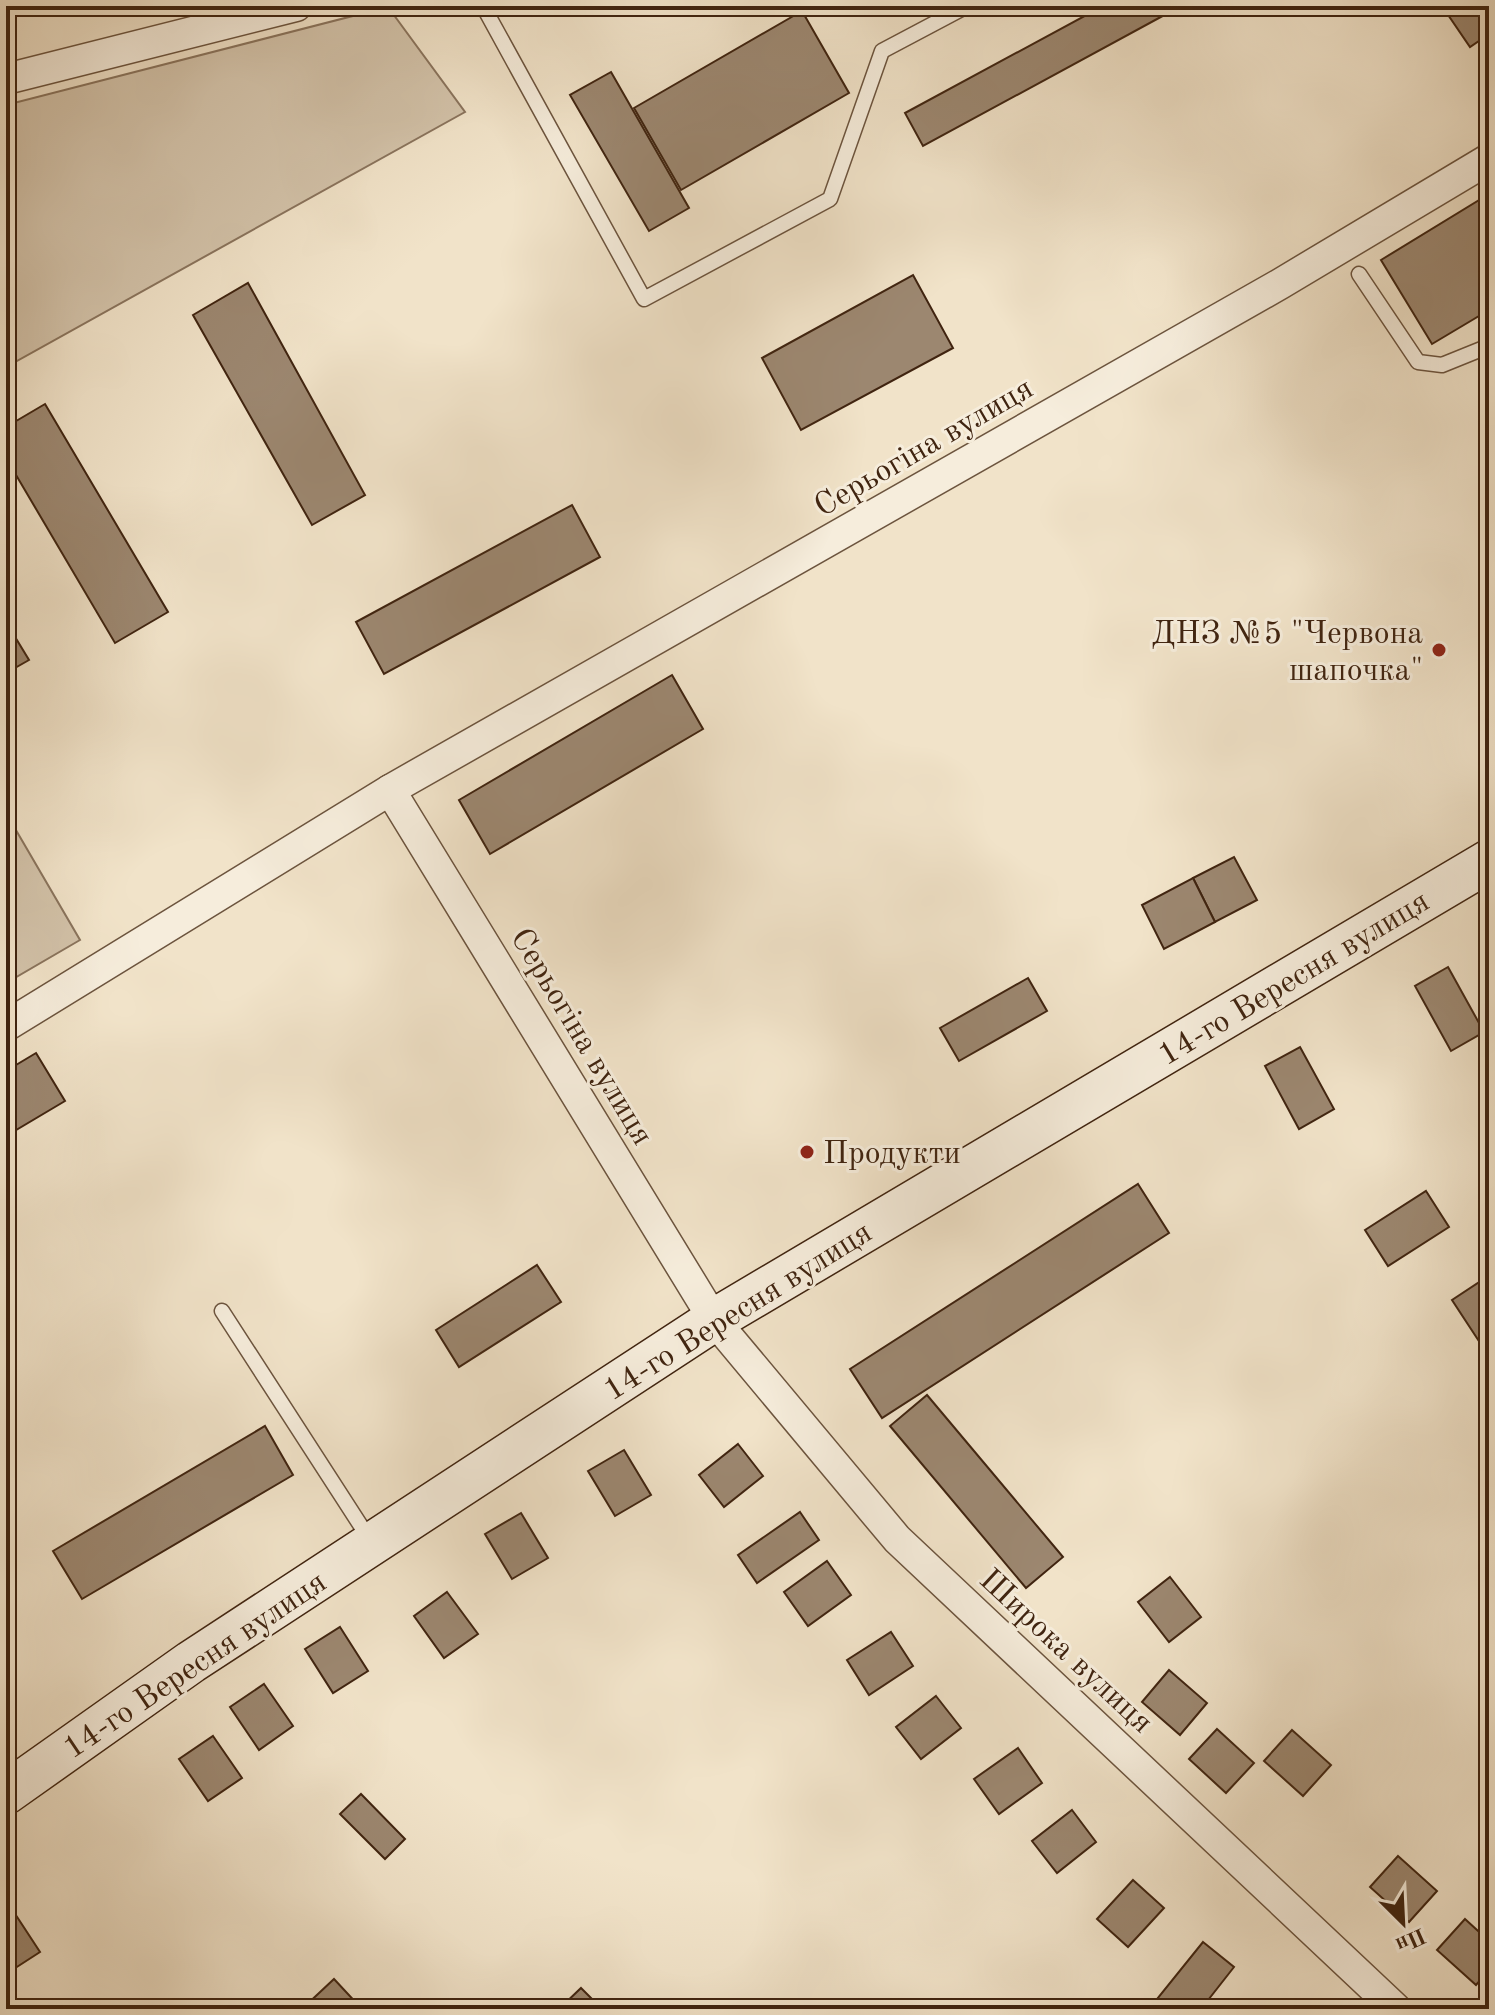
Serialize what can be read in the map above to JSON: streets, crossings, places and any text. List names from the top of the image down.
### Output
{
  "streets": {
    "street": ["Серьогіна вулиця", "14-го Вересня вулиця", "Широка вулиця"]
  },
  "crossings": [
    ["Серьогіна вулиця", "14-го Вересня вулиця"],
    ["Серьогіна вулиця", "Широка вулиця"],
    ["14-го Вересня вулиця", "Широка вулиця"]
  ],
  "places": ["ДНЗ №5 \"Червона шапочка\"", "Продукти"],
  "north": "bottom right"
}
